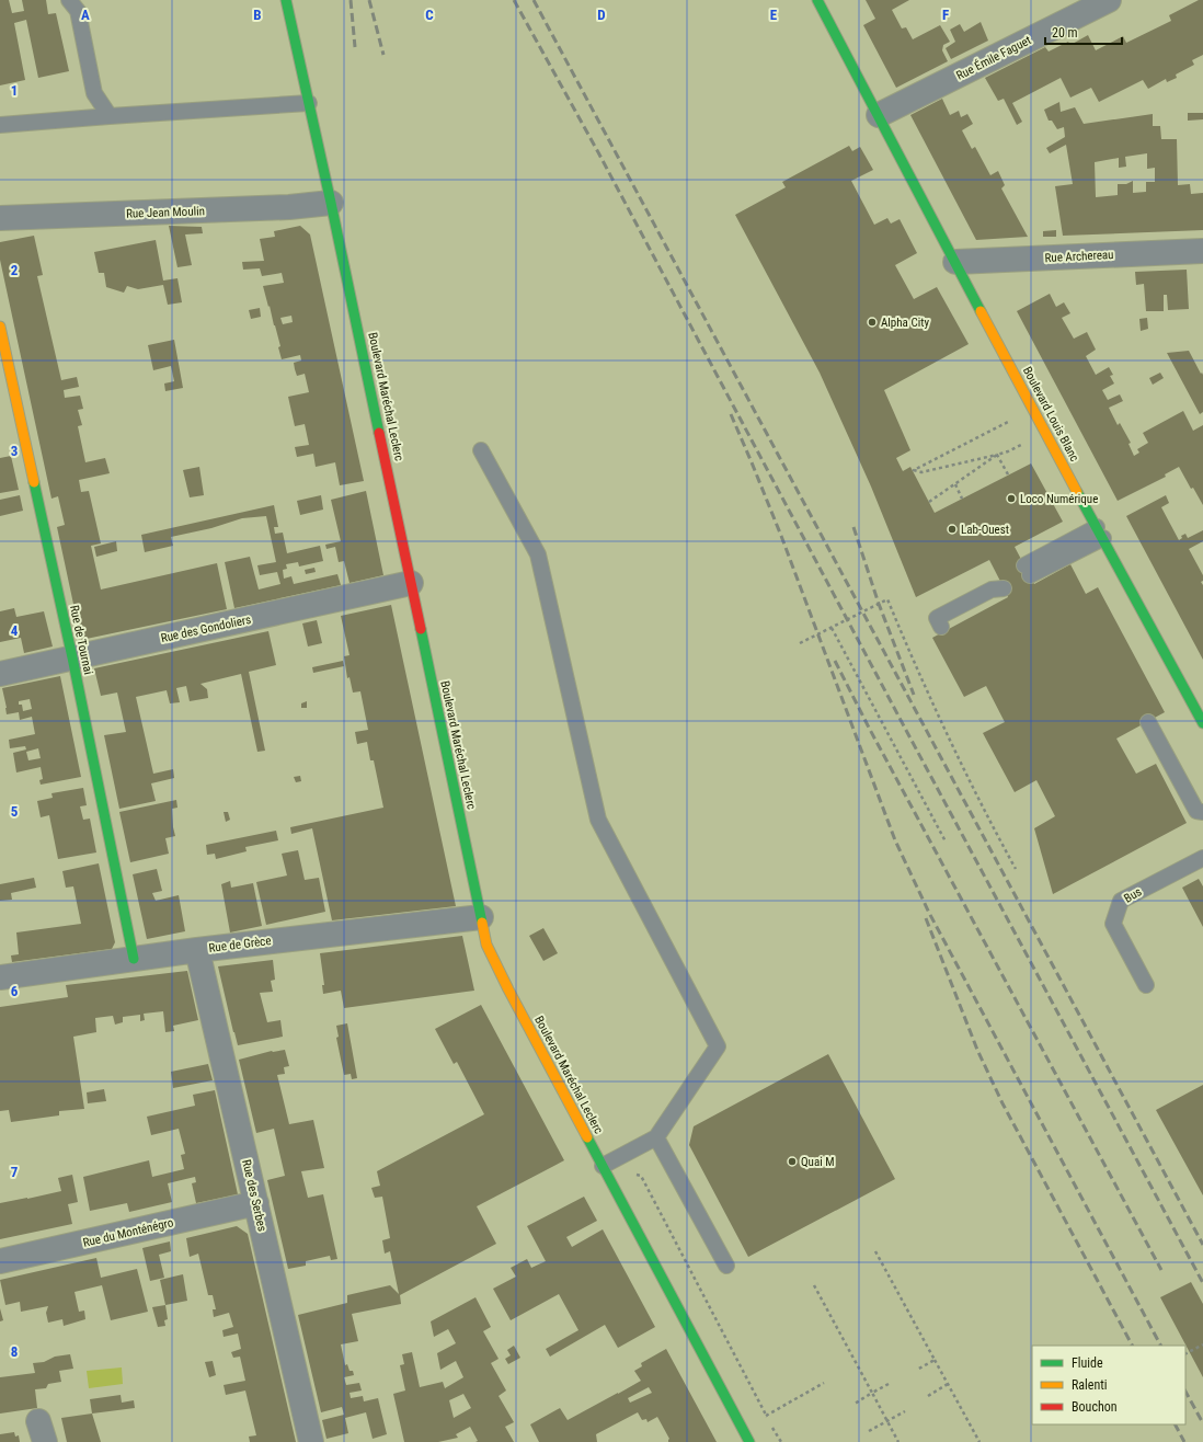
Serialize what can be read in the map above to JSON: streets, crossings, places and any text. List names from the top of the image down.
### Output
{
  "streets": {
    "street": [
      "Rue Émile Faguet",
      "Rue Jean Moulin",
      "Rue Archereau",
      "Boulevard Maréchal Leclerc",
      "Boulevard Louis Blanc",
      "Rue des Gondoliers",
      "Rue de Tournai",
      "Rue de Grèce",
      "Rue des Serbes",
      "Rue du Monténégro"
    ],
    "lane": ["Bus"]
  },
  "crossings": [
    ["Rue Émile Faguet", "Boulevard Louis Blanc"],
    ["Rue Jean Moulin", "Boulevard Maréchal Leclerc"],
    ["Rue Archereau", "Boulevard Louis Blanc"],
    ["Boulevard Maréchal Leclerc", "Rue des Gondoliers"],
    ["Boulevard Maréchal Leclerc", "Rue de Grèce"],
    ["Rue des Gondoliers", "Rue de Tournai"],
    ["Rue de Tournai", "Rue de Grèce"],
    ["Rue de Grèce", "Rue des Serbes"],
    ["Rue des Serbes", "Rue du Monténégro"]
  ],
  "places": [
    "Alpha City",
    "Loco Numérique",
    "Lab-Ouest",
    "Quai M"
  ],
  "legend": ["Fluide", "Ralenti", "Bouchon"],
  "scale_bar": "20 m",
  "grid": {
    "columns": [
      "A",
      "B",
      "C",
      "D",
      "E",
      "F"
    ],
    "rows": [
      "1",
      "2",
      "3",
      "4",
      "5",
      "6",
      "7",
      "8"
    ]
  }
}
